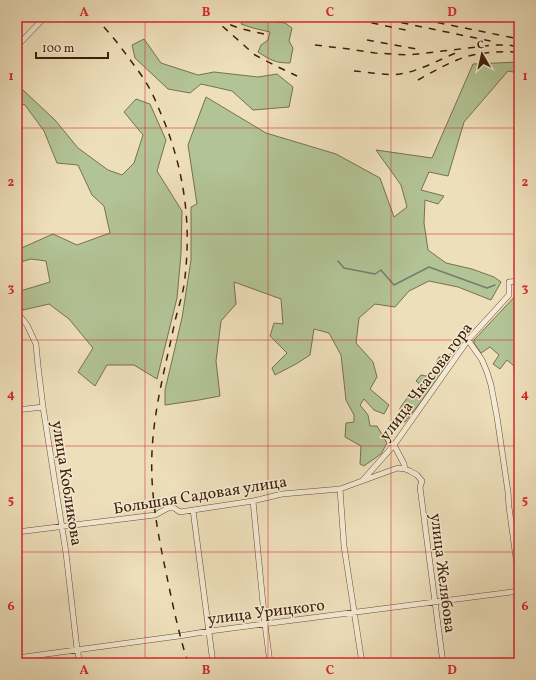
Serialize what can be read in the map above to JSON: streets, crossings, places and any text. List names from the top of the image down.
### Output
{
  "streets": {
    "street": [
      "улица Чкасова гора",
      "улица Кобликова",
      "Большая Садовая улица",
      "улица Желябова",
      "улица Урицкого"
    ]
  },
  "crossings": [
    ["улица Чкасова гора", "Большая Садовая улица"],
    ["улица Кобликова", "Большая Садовая улица"],
    ["улица Кобликова", "улица Урицкого"],
    ["Большая Садовая улица", "улица Желябова"],
    ["улица Желябова", "улица Урицкого"]
  ],
  "scale_bar": "100 m",
  "north": "top",
  "grid": {
    "columns": [
      "A",
      "B",
      "C",
      "D"
    ],
    "rows": [
      "1",
      "2",
      "3",
      "4",
      "5",
      "6"
    ]
  }
}
